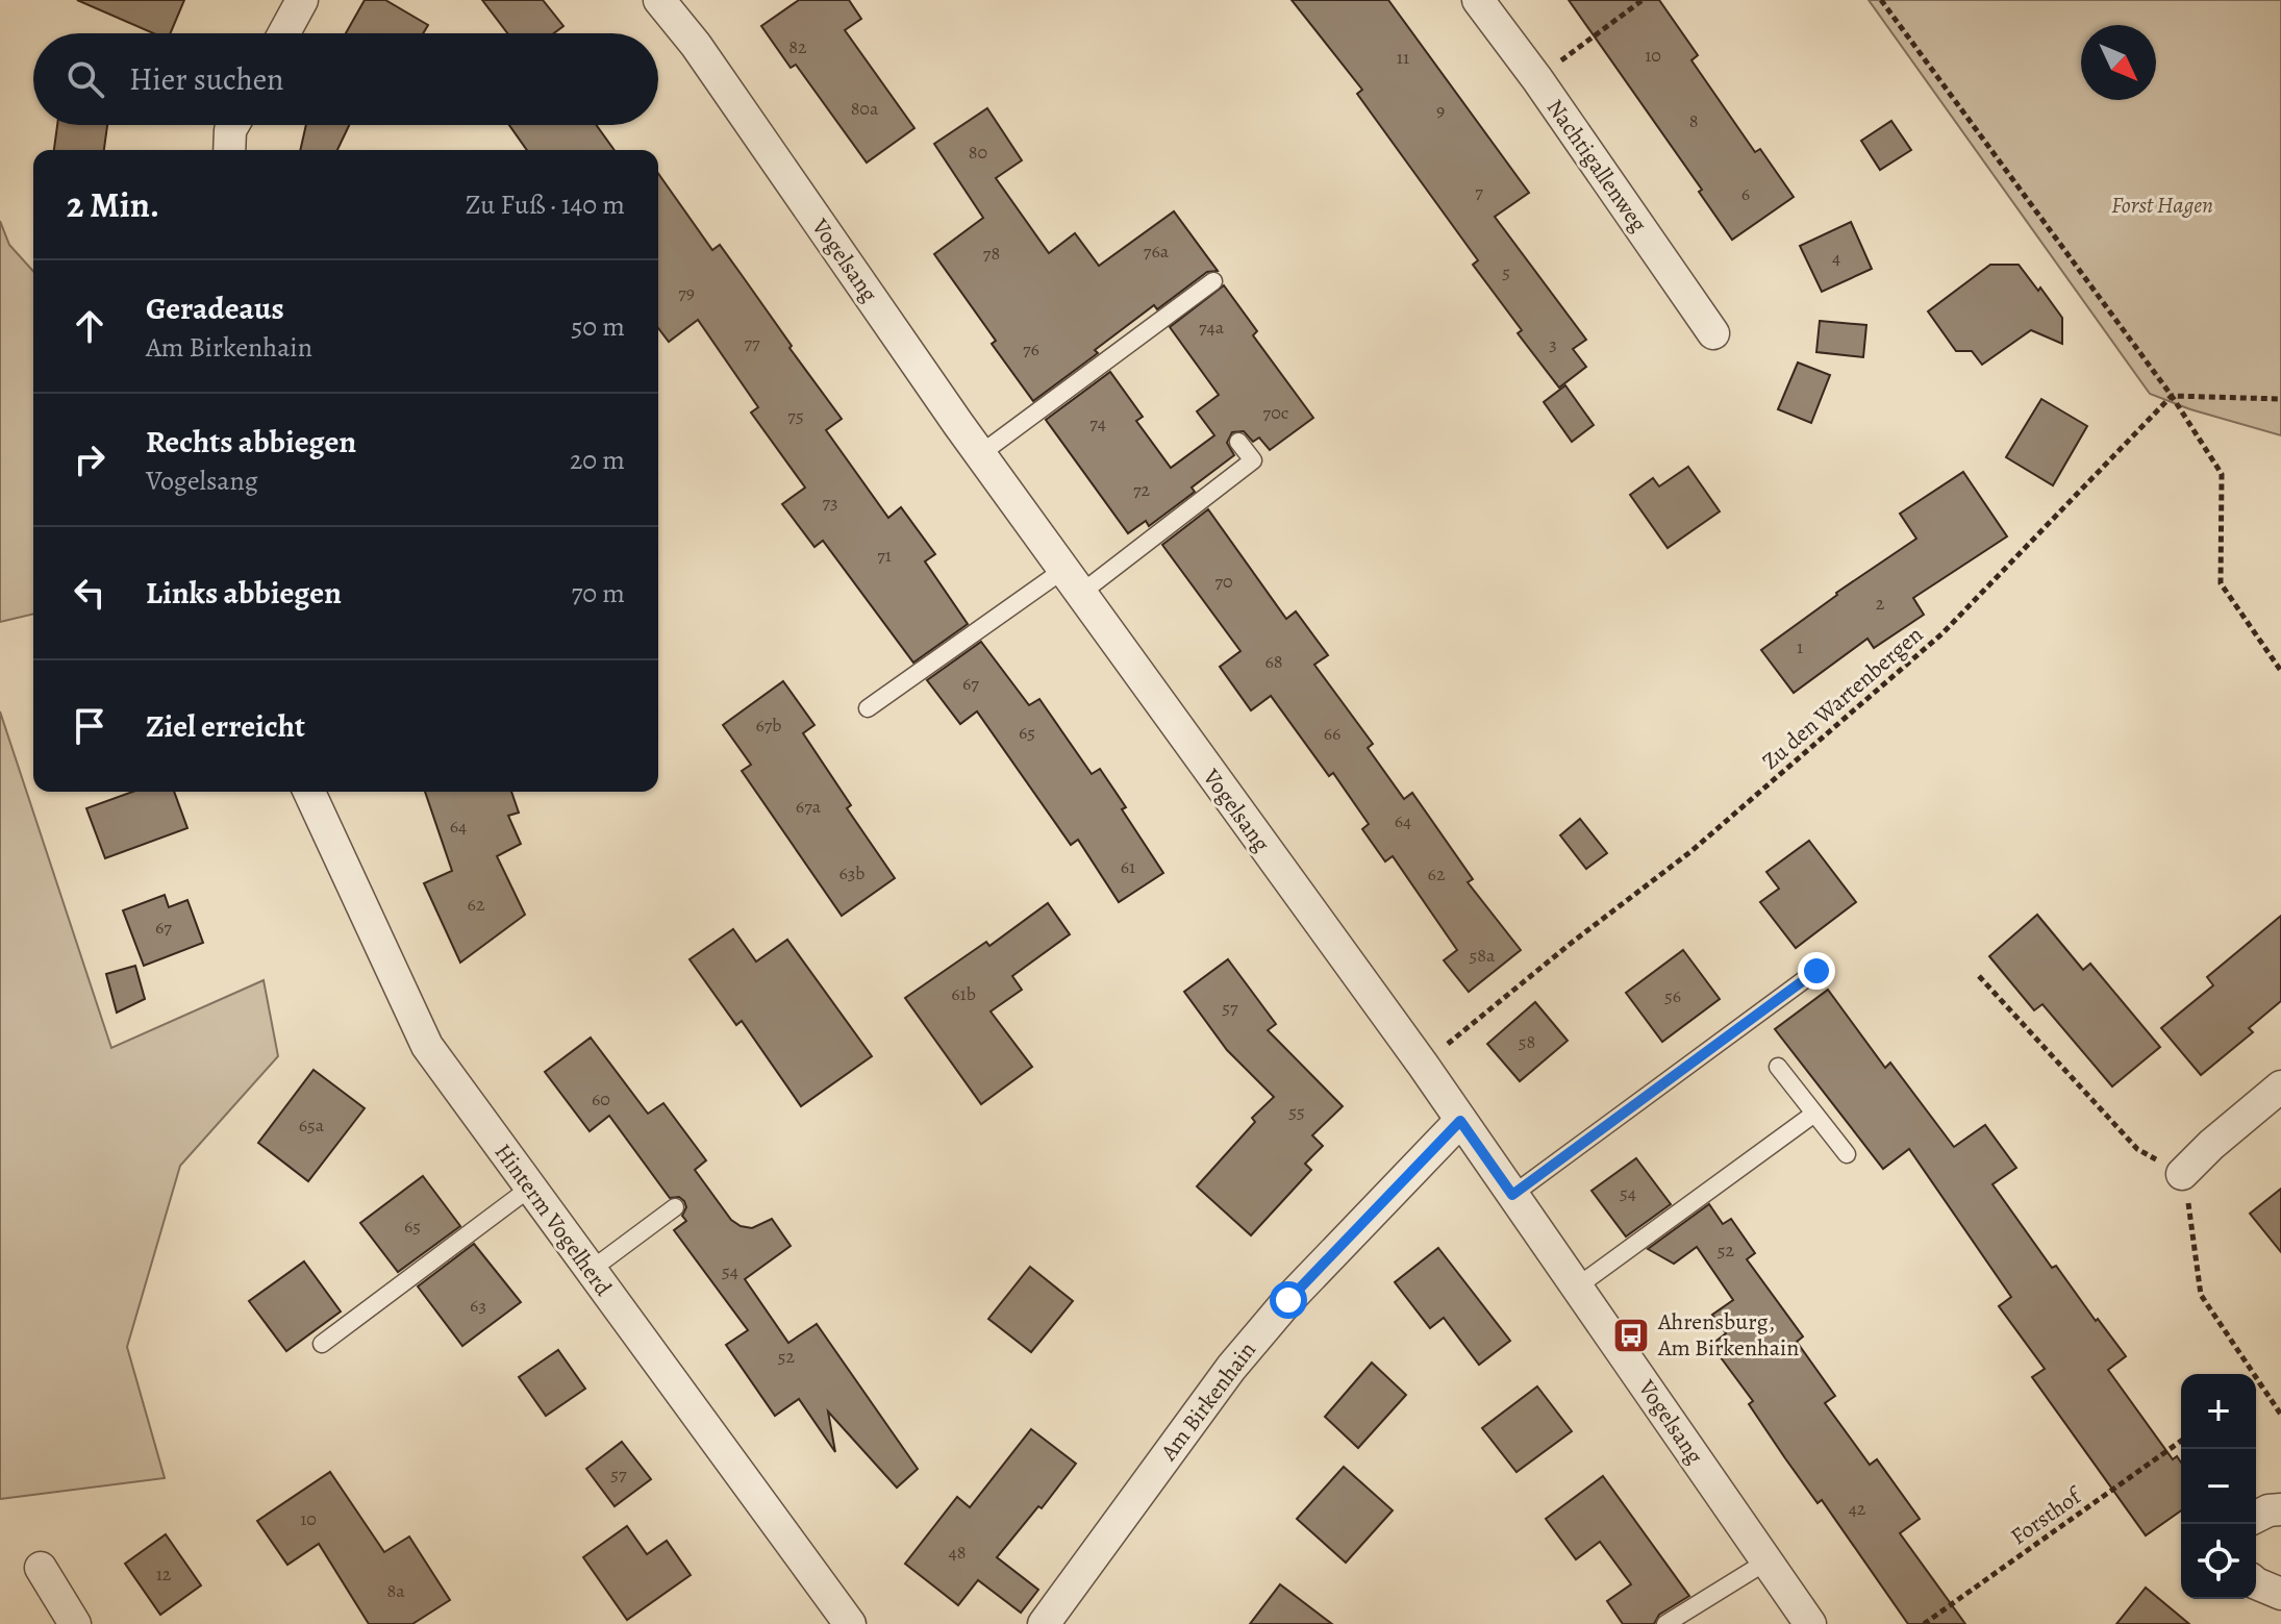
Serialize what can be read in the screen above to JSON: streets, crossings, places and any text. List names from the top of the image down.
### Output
{
  "streets": {
    "street": [
      "Nachtigallenweg",
      "Vogelsang",
      "Hinterm Vogelherd",
      "Am Birkenhain"
    ],
    "path": ["Zu den Wartenbergen", "Forsthof"]
  },
  "crossings": [
    ["Vogelsang", "Zu den Wartenbergen"],
    ["Vogelsang", "Am Birkenhain"]
  ],
  "parks": ["Forst Hagen"],
  "places": {
    "bus stop": ["Ahrensburg, Am Birkenhain"]
  },
  "house_numbers": [
    "82",
    "10",
    "11",
    "80a",
    "9",
    "8",
    "80",
    "7",
    "6",
    "76a",
    "78",
    "4",
    "5",
    "79",
    "74a",
    "77",
    "3",
    "76",
    "70c",
    "75",
    "74",
    "72",
    "73",
    "71",
    "70",
    "2",
    "1",
    "68",
    "67",
    "67b",
    "65",
    "66",
    "67a",
    "64",
    "64",
    "61",
    "63b",
    "62",
    "62",
    "67",
    "58a",
    "61b",
    "56",
    "57",
    "58",
    "60",
    "55",
    "65a",
    "54",
    "65",
    "52",
    "54",
    "63",
    "52",
    "57",
    "42",
    "10",
    "48",
    "12",
    "8a"
  ],
  "north": "bottom right",
  "page": {
    "search": "Hier suchen",
    "heading": ["2 Min.", "Zu Fuß · 140 m"],
    "list": [
      ["Geradeaus", "Am Birkenhain", "50 m"],
      ["Rechts abbiegen", "Vogelsang", "20 m"],
      ["Links abbiegen", "70 m"],
      "Ziel erreicht"
    ],
    "map_buttons": ["+", "−"]
  }
}
